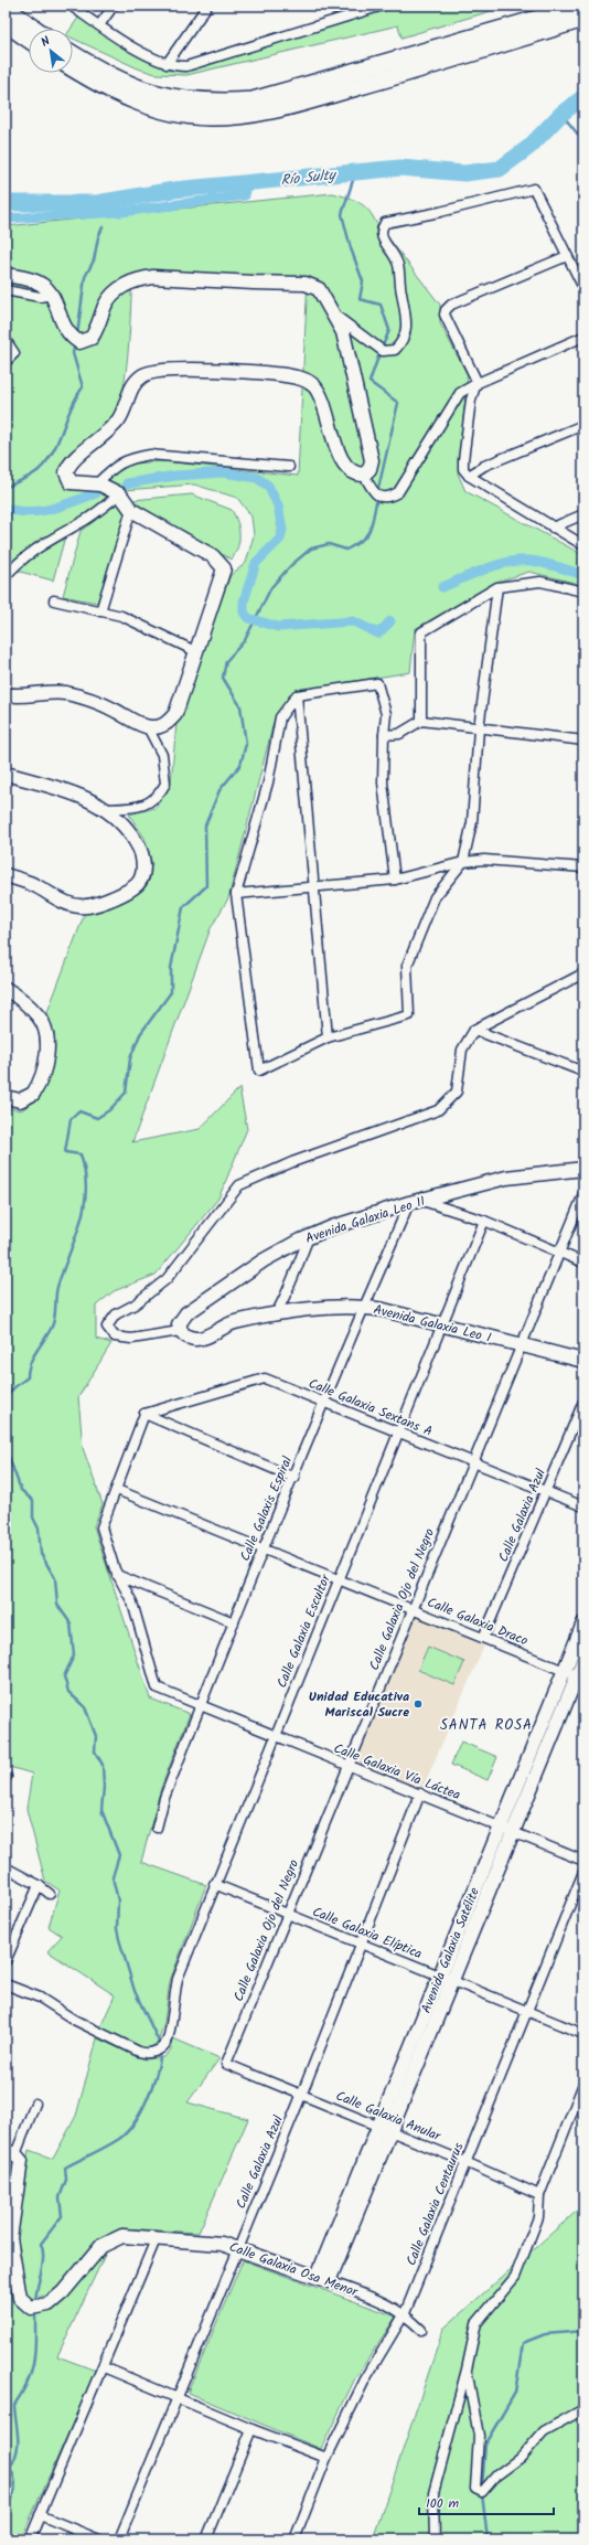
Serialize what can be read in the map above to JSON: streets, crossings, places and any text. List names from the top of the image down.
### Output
{
  "streets": {
    "street": [
      "Avenida Galaxia Leo II",
      "Avenida Galaxia Leo I",
      "Calle Galaxia Sextans A",
      "Calle Galaxis Espiral",
      "Calle Galaxia Azul",
      "Calle Galaxia Ojo del Negro",
      "Calle Galaxia Draco",
      "Calle Galaxia Escultor",
      "Calle Galaxia Vía Láctea",
      "Calle Galaxia Elíptica",
      "Avenida Galaxia Satélite",
      "Calle Galaxia Anular",
      "Calle Galaxia Centaurus",
      "Calle Galaxia Osa Menor"
    ]
  },
  "crossings": [
    ["Avenida Galaxia Leo II", "Avenida Galaxia Leo I"],
    ["Avenida Galaxia Leo II", "Calle Galaxis Espiral"],
    ["Avenida Galaxia Leo I", "Calle Galaxis Espiral"],
    ["Avenida Galaxia Leo I", "Calle Galaxia Ojo del Negro"],
    ["Avenida Galaxia Leo I", "Calle Galaxia Escultor"],
    ["Calle Galaxia Sextans A", "Calle Galaxis Espiral"],
    ["Calle Galaxia Sextans A", "Calle Galaxia Azul"],
    ["Calle Galaxia Sextans A", "Calle Galaxia Ojo del Negro"],
    ["Calle Galaxia Sextans A", "Calle Galaxia Escultor"],
    ["Calle Galaxis Espiral", "Calle Galaxia Draco"],
    ["Calle Galaxis Espiral", "Calle Galaxia Vía Láctea"],
    ["Calle Galaxia Azul", "Calle Galaxia Draco"],
    ["Calle Galaxia Azul", "Calle Galaxia Vía Láctea"],
    ["Calle Galaxia Azul", "Calle Galaxia Elíptica"],
    ["Calle Galaxia Azul", "Calle Galaxia Anular"],
    ["Calle Galaxia Azul", "Calle Galaxia Osa Menor"],
    ["Calle Galaxia Ojo del Negro", "Calle Galaxia Draco"],
    ["Calle Galaxia Ojo del Negro", "Calle Galaxia Vía Láctea"],
    ["Calle Galaxia Ojo del Negro", "Calle Galaxia Elíptica"],
    ["Calle Galaxia Ojo del Negro", "Calle Galaxia Anular"],
    ["Calle Galaxia Draco", "Calle Galaxia Escultor"],
    ["Calle Galaxia Draco", "Avenida Galaxia Satélite"],
    ["Calle Galaxia Escultor", "Calle Galaxia Vía Láctea"],
    ["Calle Galaxia Escultor", "Calle Galaxia Elíptica"],
    ["Calle Galaxia Vía Láctea", "Avenida Galaxia Satélite"],
    ["Calle Galaxia Elíptica", "Avenida Galaxia Satélite"],
    ["Calle Galaxia Elíptica", "Calle Galaxia Centaurus"],
    ["Avenida Galaxia Satélite", "Calle Galaxia Anular"],
    ["Avenida Galaxia Satélite", "Calle Galaxia Osa Menor"],
    ["Calle Galaxia Anular", "Calle Galaxia Centaurus"],
    ["Calle Galaxia Centaurus", "Calle Galaxia Osa Menor"]
  ],
  "districts": ["SANTA ROSA"],
  "water": ["Río Sulty"],
  "places": ["Unidad Educativa Mariscal Sucre"],
  "scale_bar": "100 m",
  "north": "top left"
}
